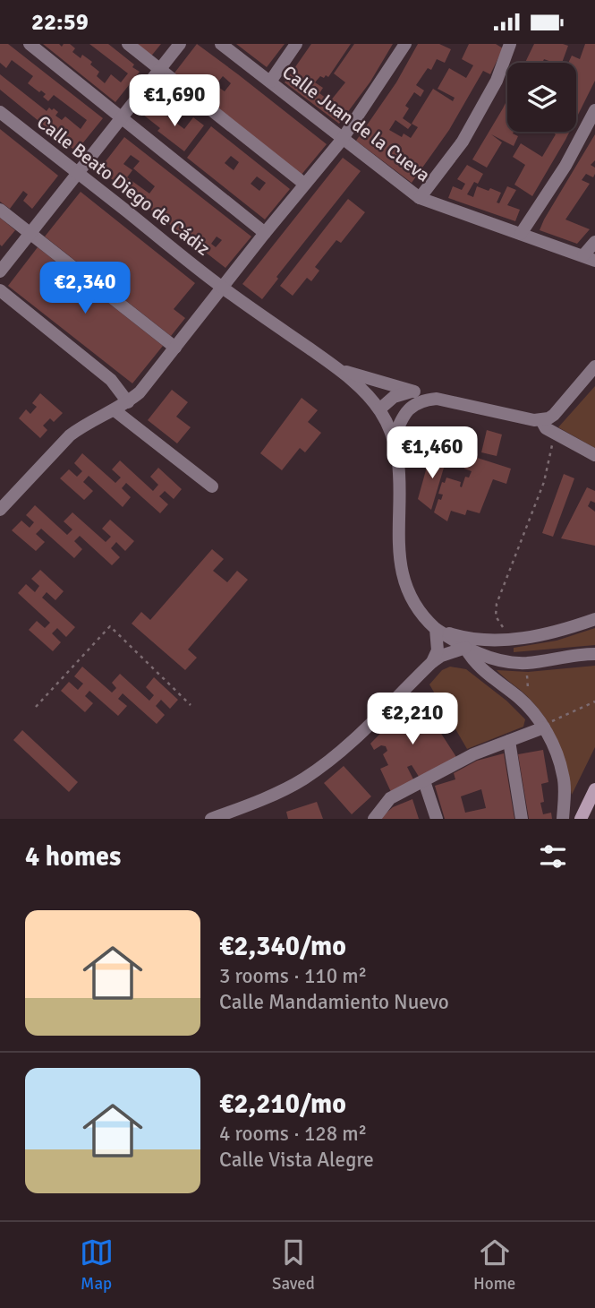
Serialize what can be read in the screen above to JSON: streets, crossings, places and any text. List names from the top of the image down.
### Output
{
  "streets": {
    "street": ["Calle Juan de la Cueva", "Calle Beato Diego de Cádiz"]
  },
  "page": {
    "status": "22:59",
    "price": [
      "€1,690",
      "€2,340",
      "€1,460",
      "€2,210"
    ],
    "heading": "4 homes",
    "list": [
      {
        "name": "€2,340/mo",
        "note": "3 rooms · 110 m² · Calle Mandamiento Nuevo"
      },
      {
        "name": "€2,210/mo",
        "note": "4 rooms · 128 m² · Calle Vista Alegre"
      }
    ],
    "tabs": ["Map", "Saved", "Home"]
  }
}
